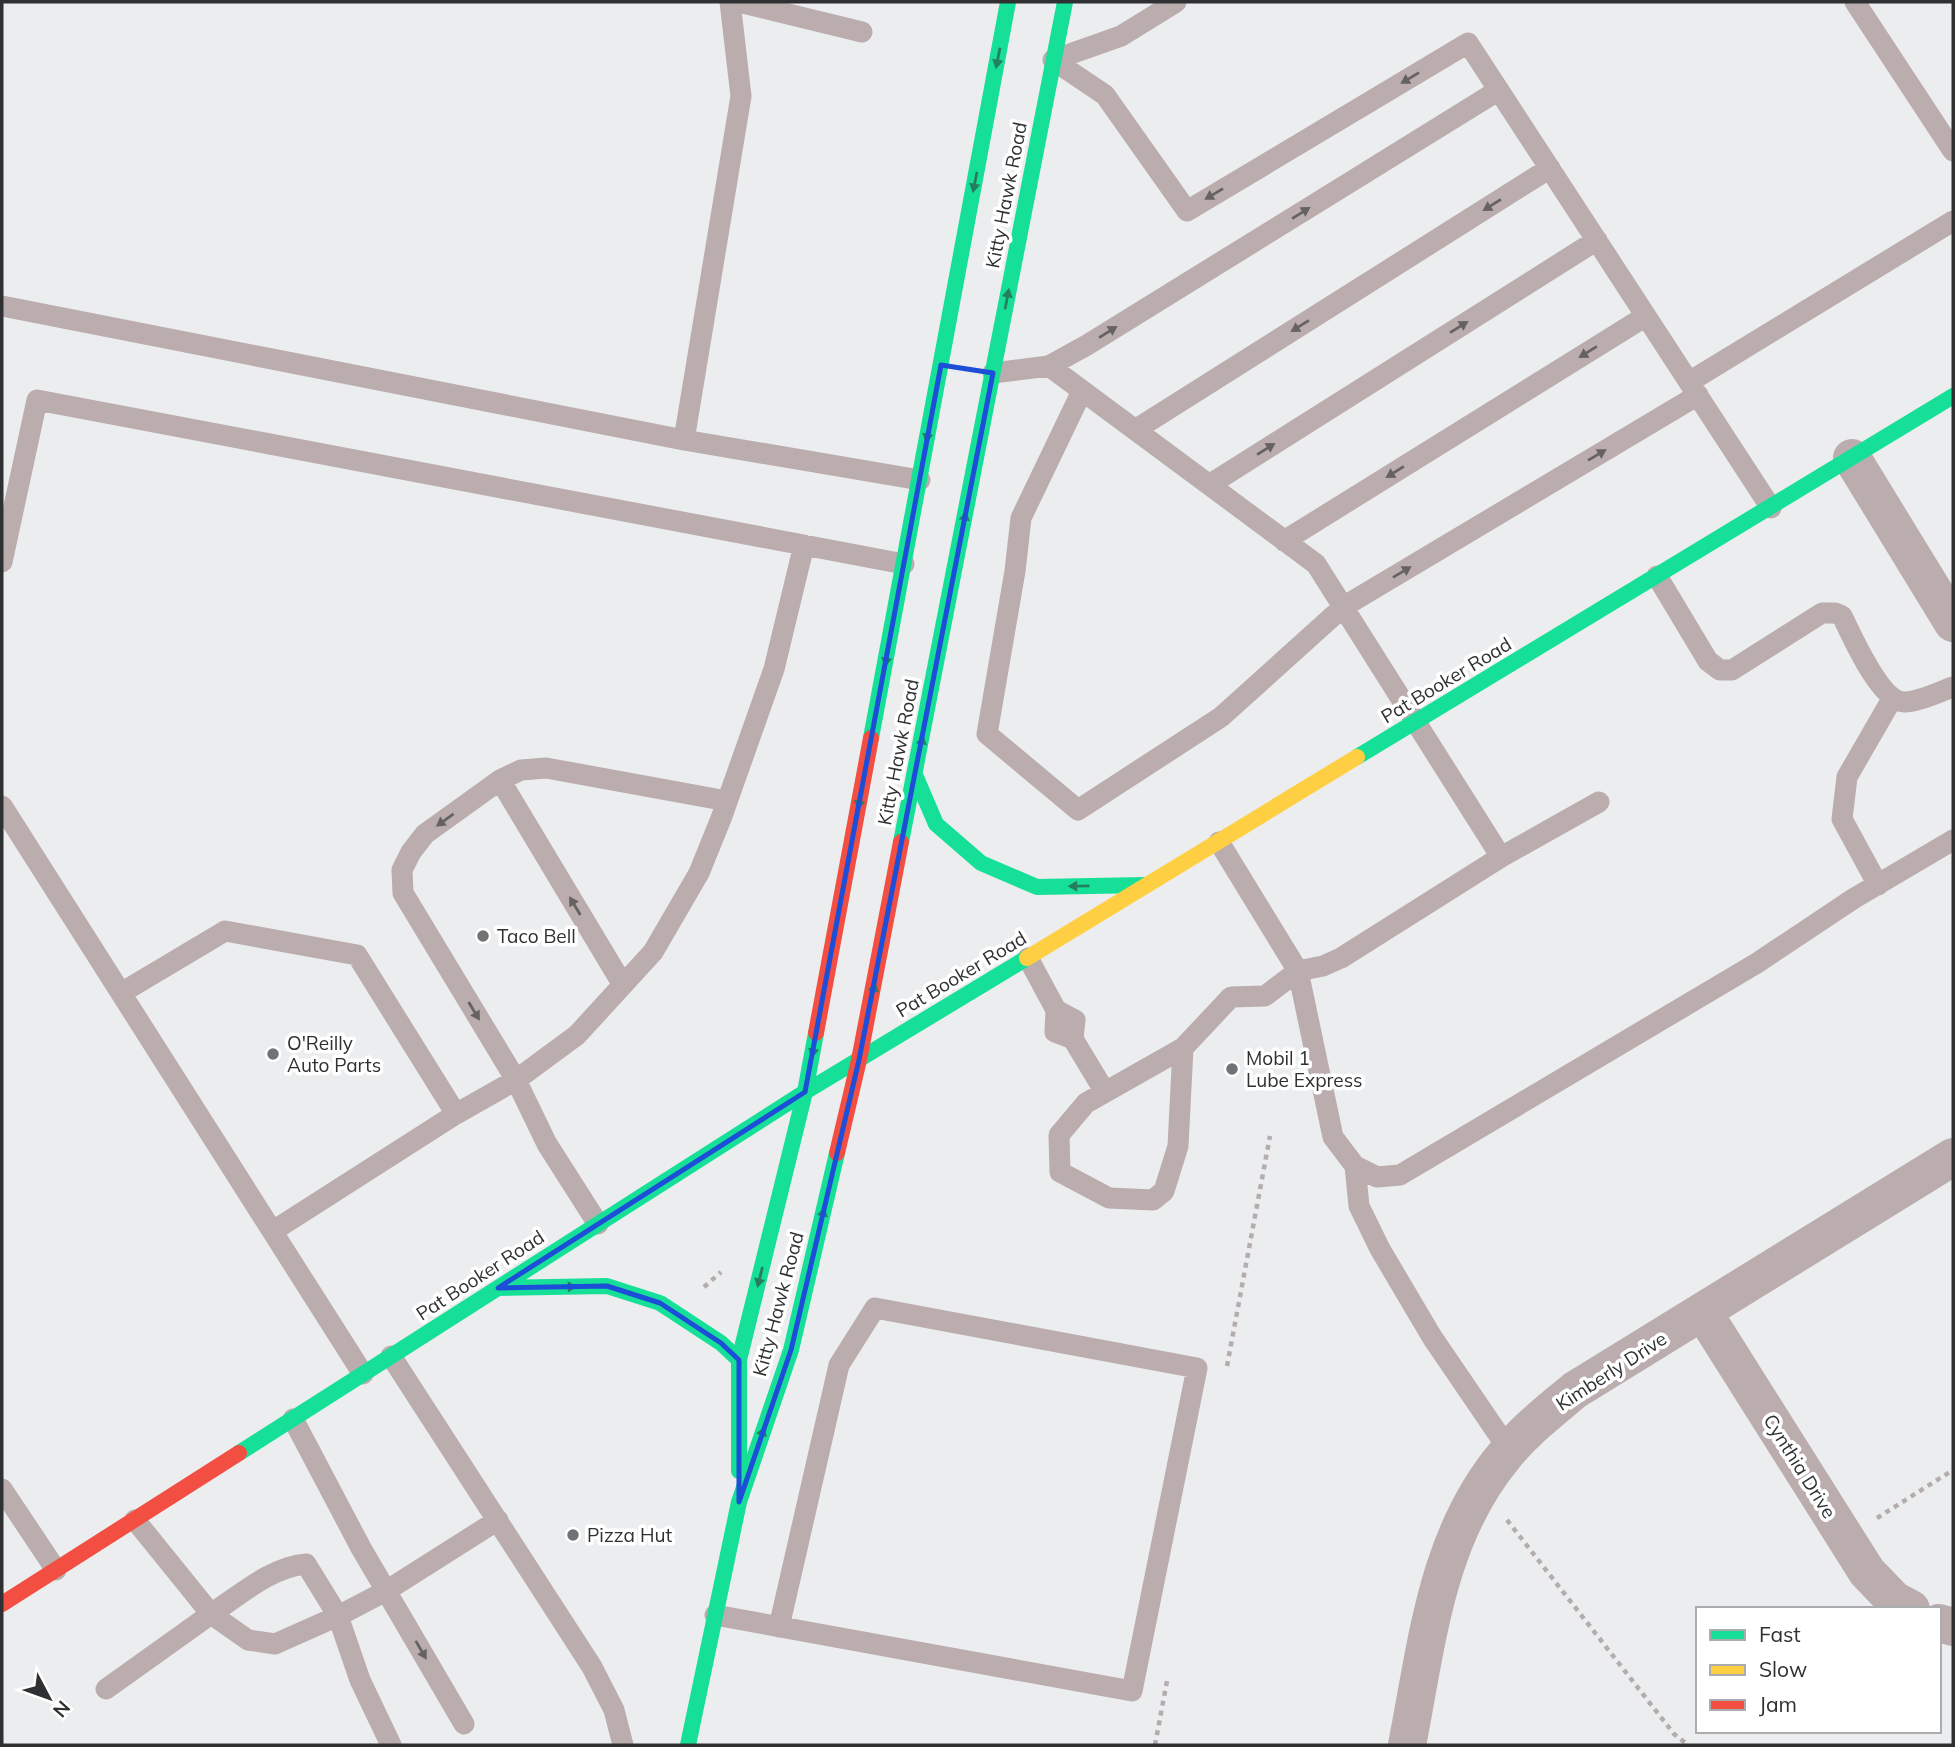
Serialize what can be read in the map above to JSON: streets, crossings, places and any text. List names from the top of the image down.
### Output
{
  "streets": {
    "main road": ["Kitty Hawk Road", "Pat Booker Road"],
    "street": ["Kimberly Drive", "Cynthia Drive"]
  },
  "crossings": [
    ["Kitty Hawk Road", "Pat Booker Road"],
    ["Kimberly Drive", "Cynthia Drive"]
  ],
  "places": [
    "Taco Bell",
    "O'Reilly Auto Parts",
    "Mobil 1 Lube Express",
    "Pizza Hut"
  ],
  "legend": ["Fast", "Slow", "Jam"],
  "north": "bottom right"
}
